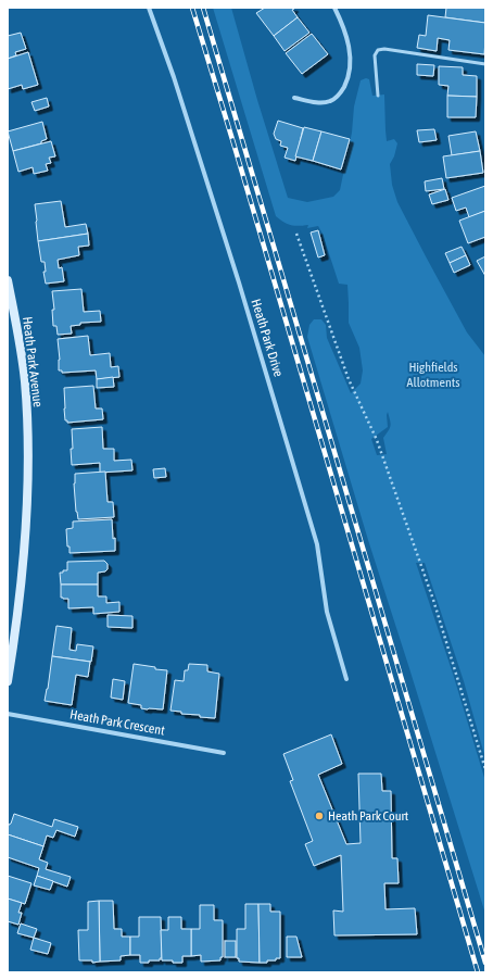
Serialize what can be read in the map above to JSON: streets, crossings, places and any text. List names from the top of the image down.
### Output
{
  "streets": {
    "street": ["Heath Park Drive", "Heath Park Avenue", "Heath Park Crescent"]
  },
  "parks": ["Highfields Allotments"],
  "places": ["Heath Park Court"]
}
